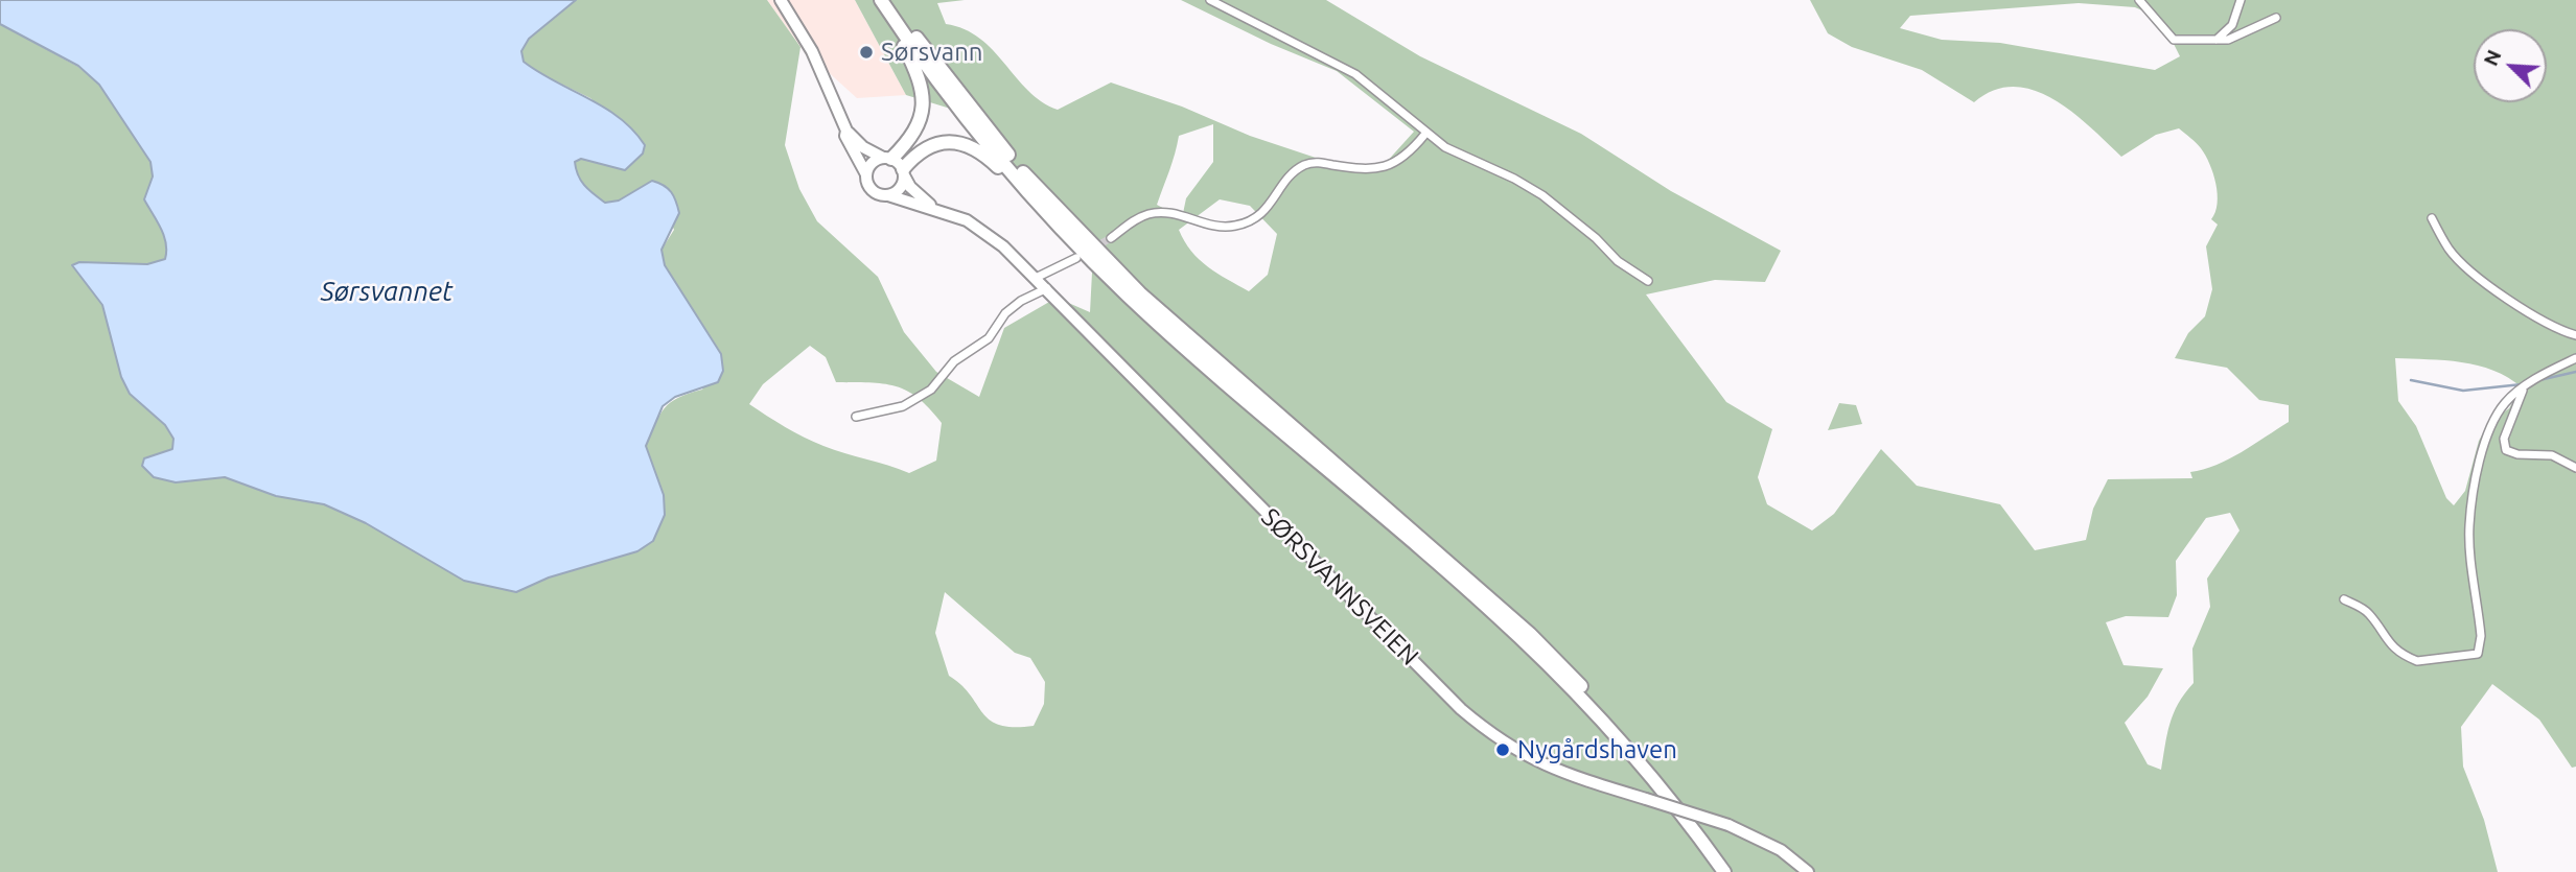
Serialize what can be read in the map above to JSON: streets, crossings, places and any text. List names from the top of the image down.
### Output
{
  "streets": {
    "main road": ["SØRSVANNSVEIEN"]
  },
  "water": ["Sørsvannet"],
  "places": ["Sørsvann", "Nygårdshaven"],
  "north": "top left"
}
